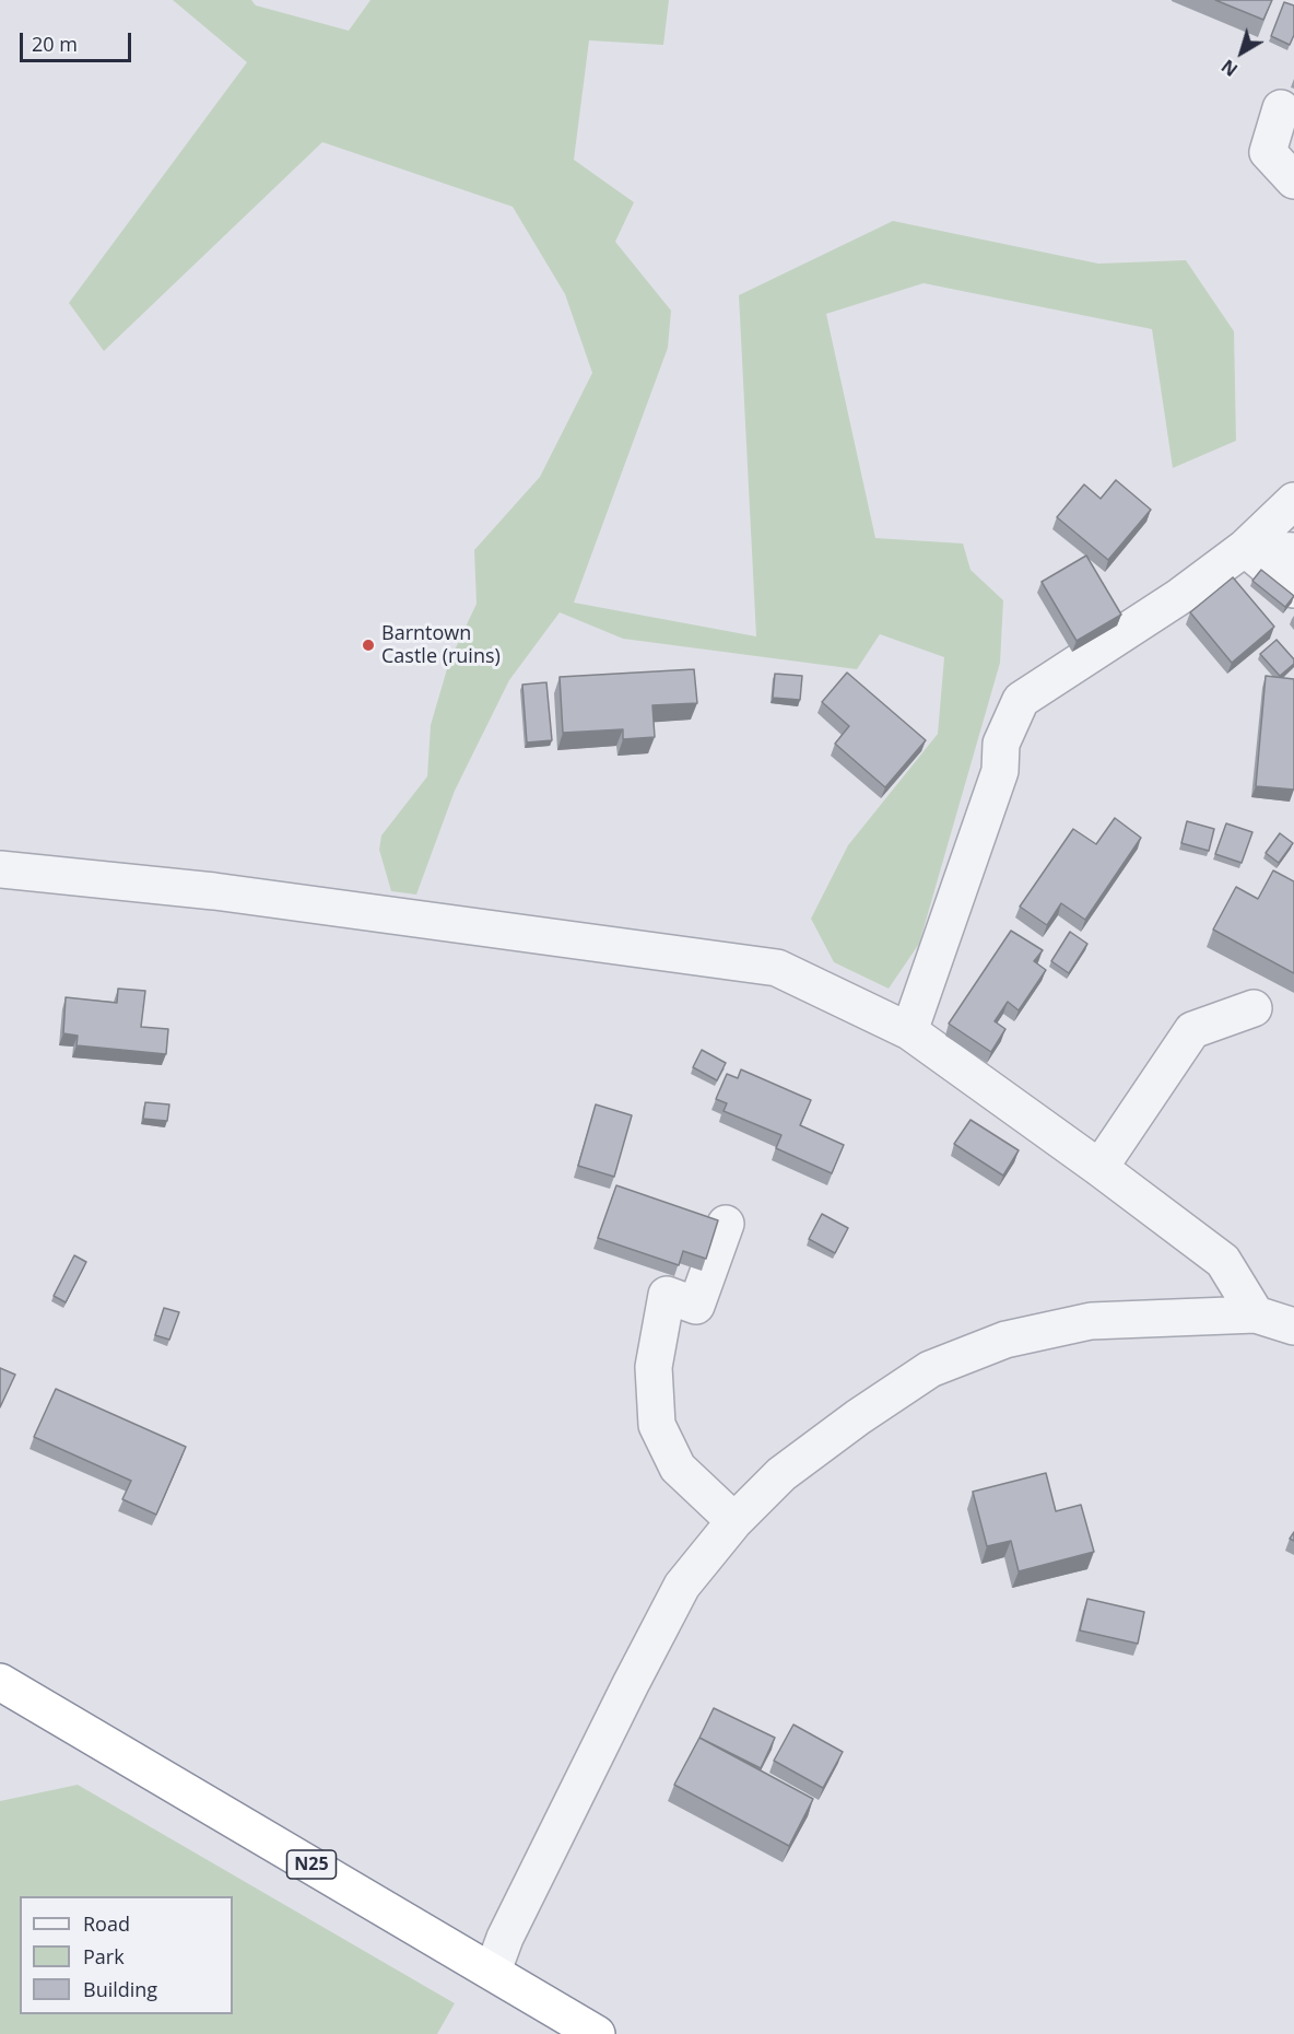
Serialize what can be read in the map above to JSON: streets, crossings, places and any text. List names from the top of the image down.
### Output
{
  "streets": {
    "highway": ["N25"]
  },
  "places": ["Barntown Castle (ruins)"],
  "legend": ["Road", "Park", "Building"],
  "scale_bar": "20 m",
  "north": "bottom left"
}
